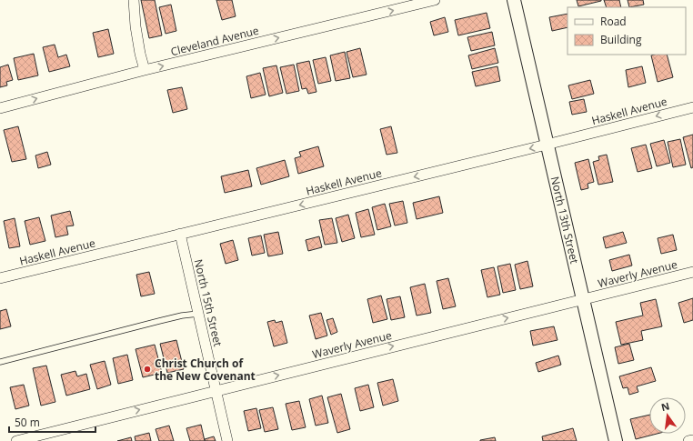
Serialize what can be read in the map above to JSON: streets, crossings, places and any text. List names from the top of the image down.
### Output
{
  "streets": {
    "street": [
      "Cleveland Avenue",
      "Haskell Avenue",
      "North 13th Street",
      "Waverly Avenue",
      "North 15th Street"
    ]
  },
  "crossings": [
    ["Haskell Avenue", "North 13th Street"],
    ["Haskell Avenue", "North 15th Street"],
    ["North 13th Street", "Waverly Avenue"],
    ["Waverly Avenue", "North 15th Street"]
  ],
  "one_way": ["Cleveland Avenue", "Haskell Avenue", "Waverly Avenue"],
  "places": ["Christ Church of the New Covenant"],
  "legend": ["Road", "Building"],
  "scale_bar": "50 m",
  "north": "top"
}
